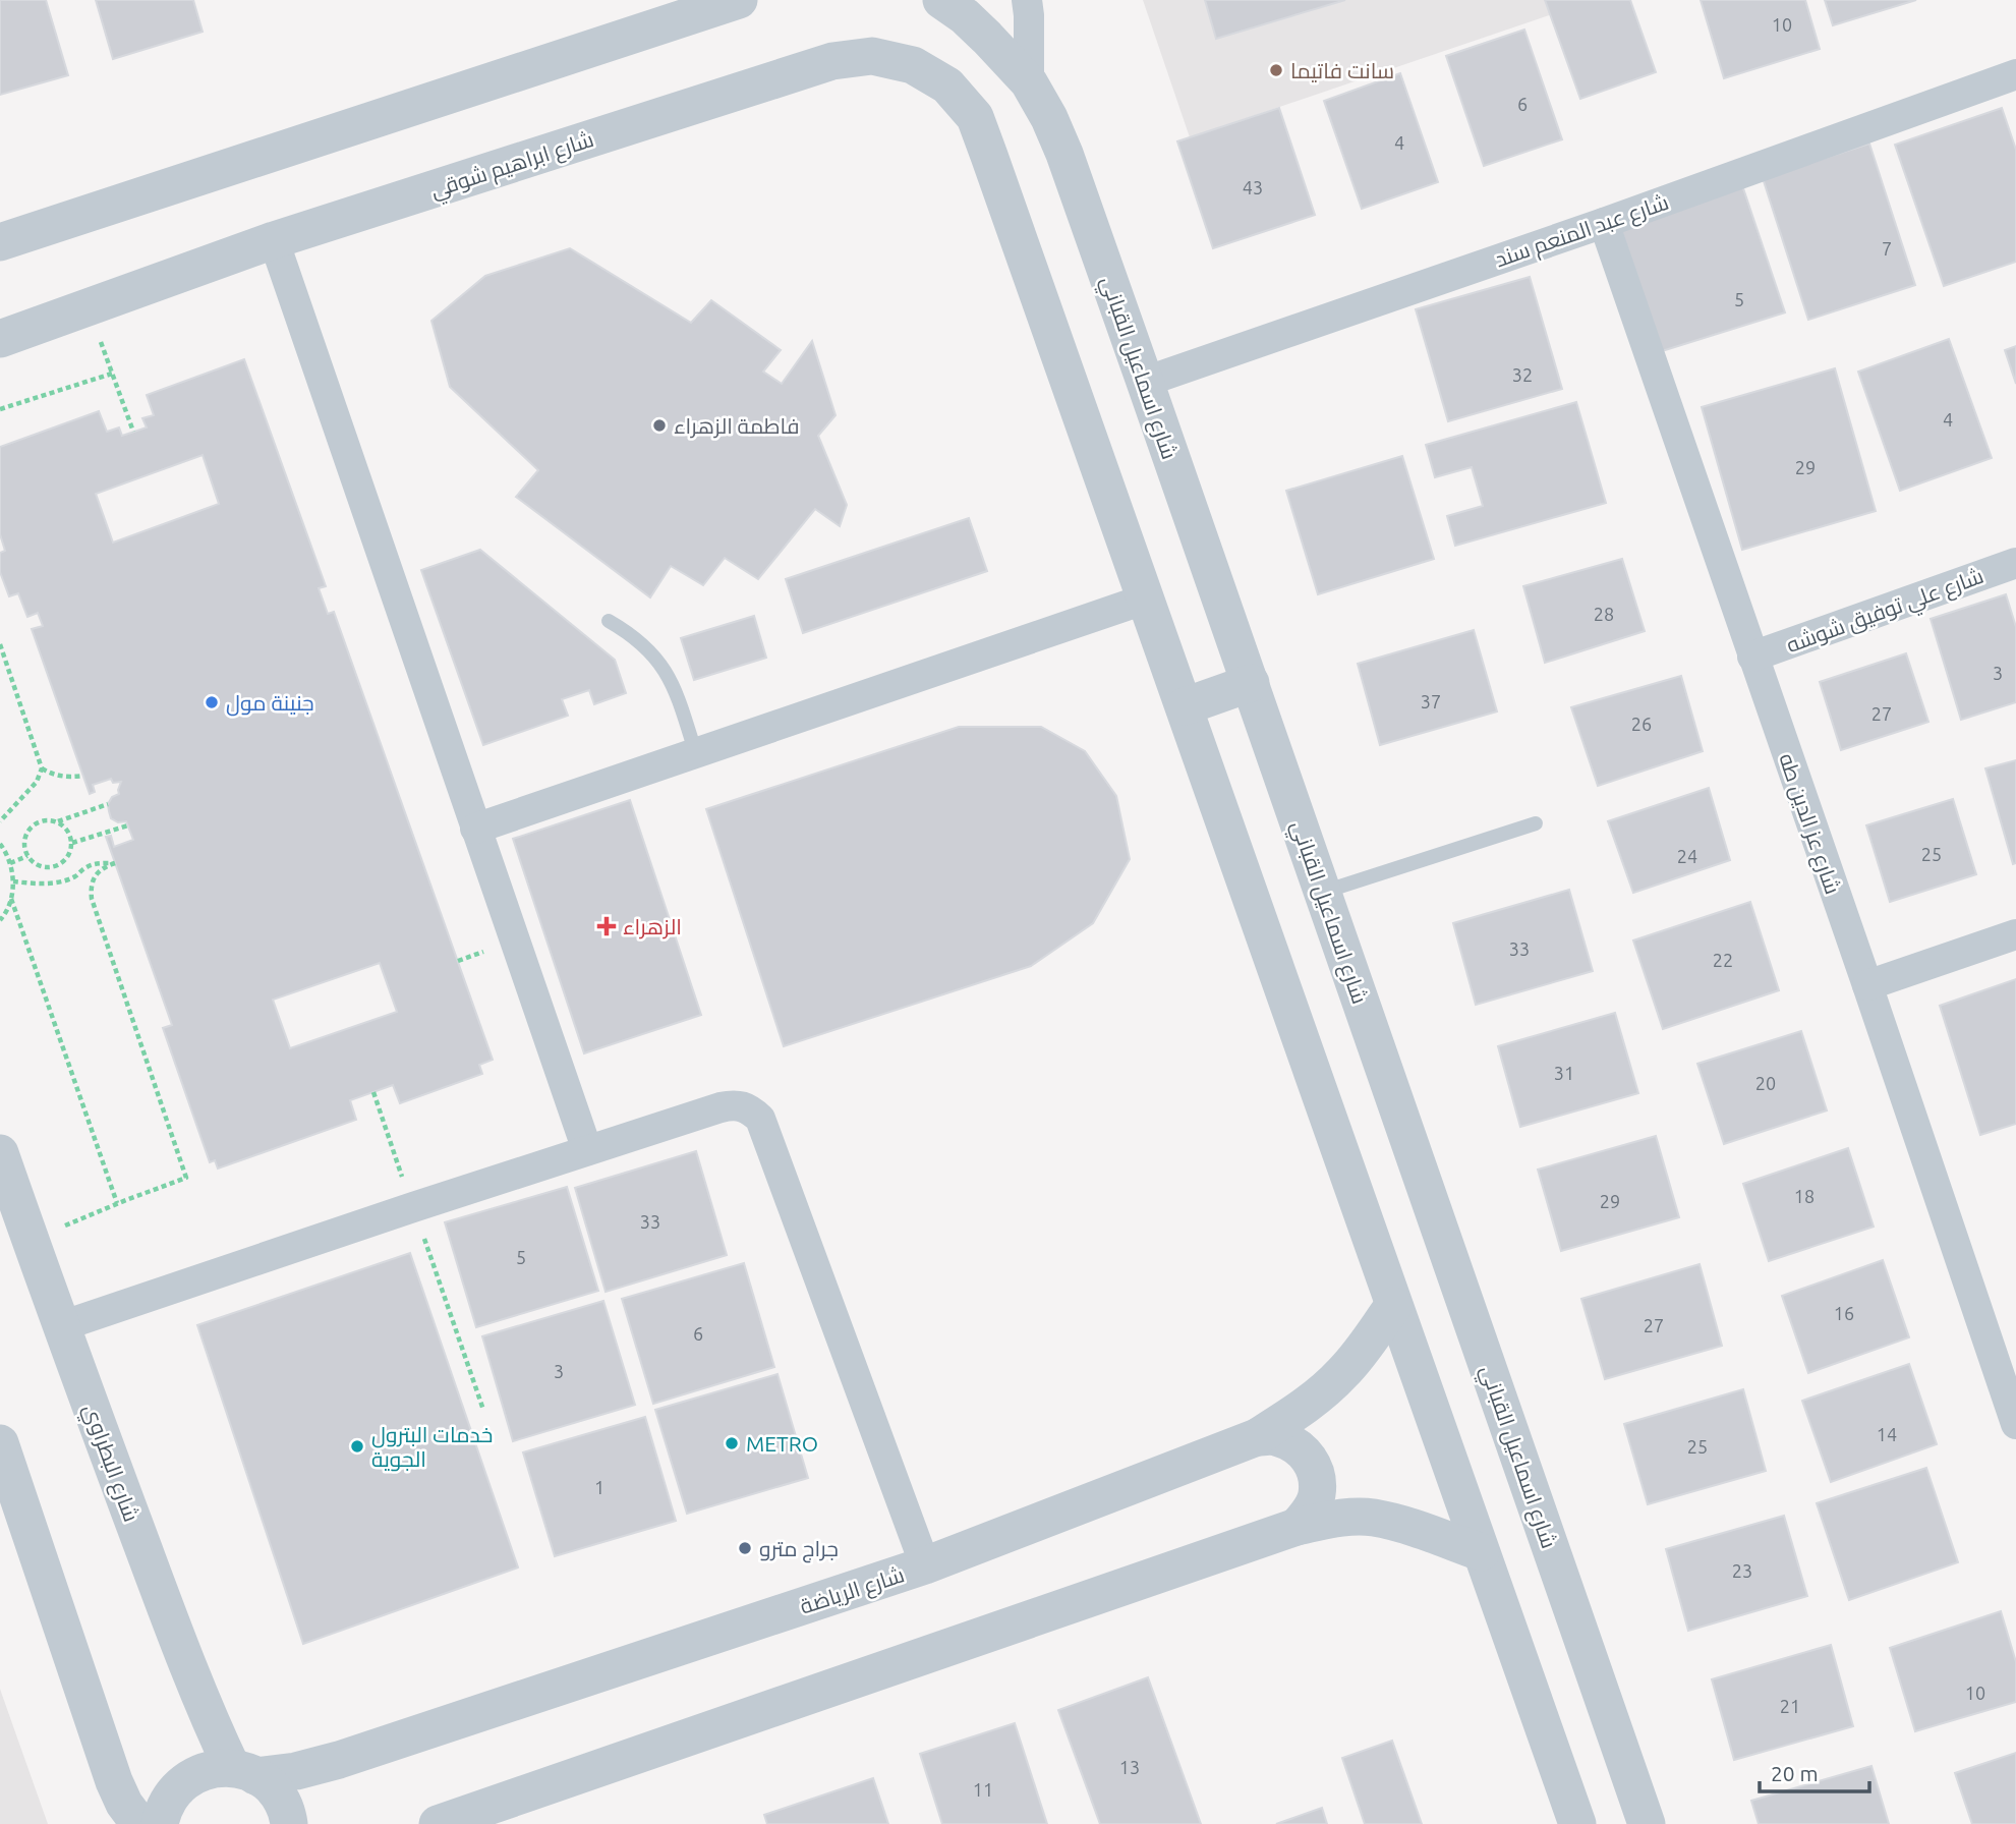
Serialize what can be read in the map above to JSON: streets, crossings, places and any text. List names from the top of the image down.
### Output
{
  "streets": {
    "street": [
      "شارع ابراهيم شوقي",
      "شارع عبد المنعم سند",
      "شارع اسماعيل القباني",
      "شارع علي توفيق شوشه",
      "شارع عز الدين طه",
      "شارع البطراوي",
      "شارع الرياضة"
    ]
  },
  "crossings": [
    ["شارع عبد المنعم سند", "شارع اسماعيل القباني"],
    ["شارع عبد المنعم سند", "شارع عز الدين طه"],
    ["شارع علي توفيق شوشه", "شارع عز الدين طه"],
    ["شارع البطراوي", "شارع الرياضة"]
  ],
  "places": {
    "other": [
      "سانت فاتيما",
      "فاطمة الزهراء",
      "جنينة مول",
      "METRO",
      "خدمات البترول الجوية",
      "جراج مترو"
    ],
    "health": ["الزهراء"]
  },
  "house_numbers": [
    "10",
    "6",
    "4",
    "43",
    "7",
    "5",
    "32",
    "4",
    "29",
    "28",
    "3",
    "37",
    "27",
    "26",
    "25",
    "24",
    "33",
    "22",
    "31",
    "20",
    "18",
    "29",
    "33",
    "5",
    "16",
    "27",
    "6",
    "3",
    "14",
    "25",
    "1",
    "23",
    "10",
    "21",
    "13",
    "11"
  ],
  "scale_bar": "20 m"
}
